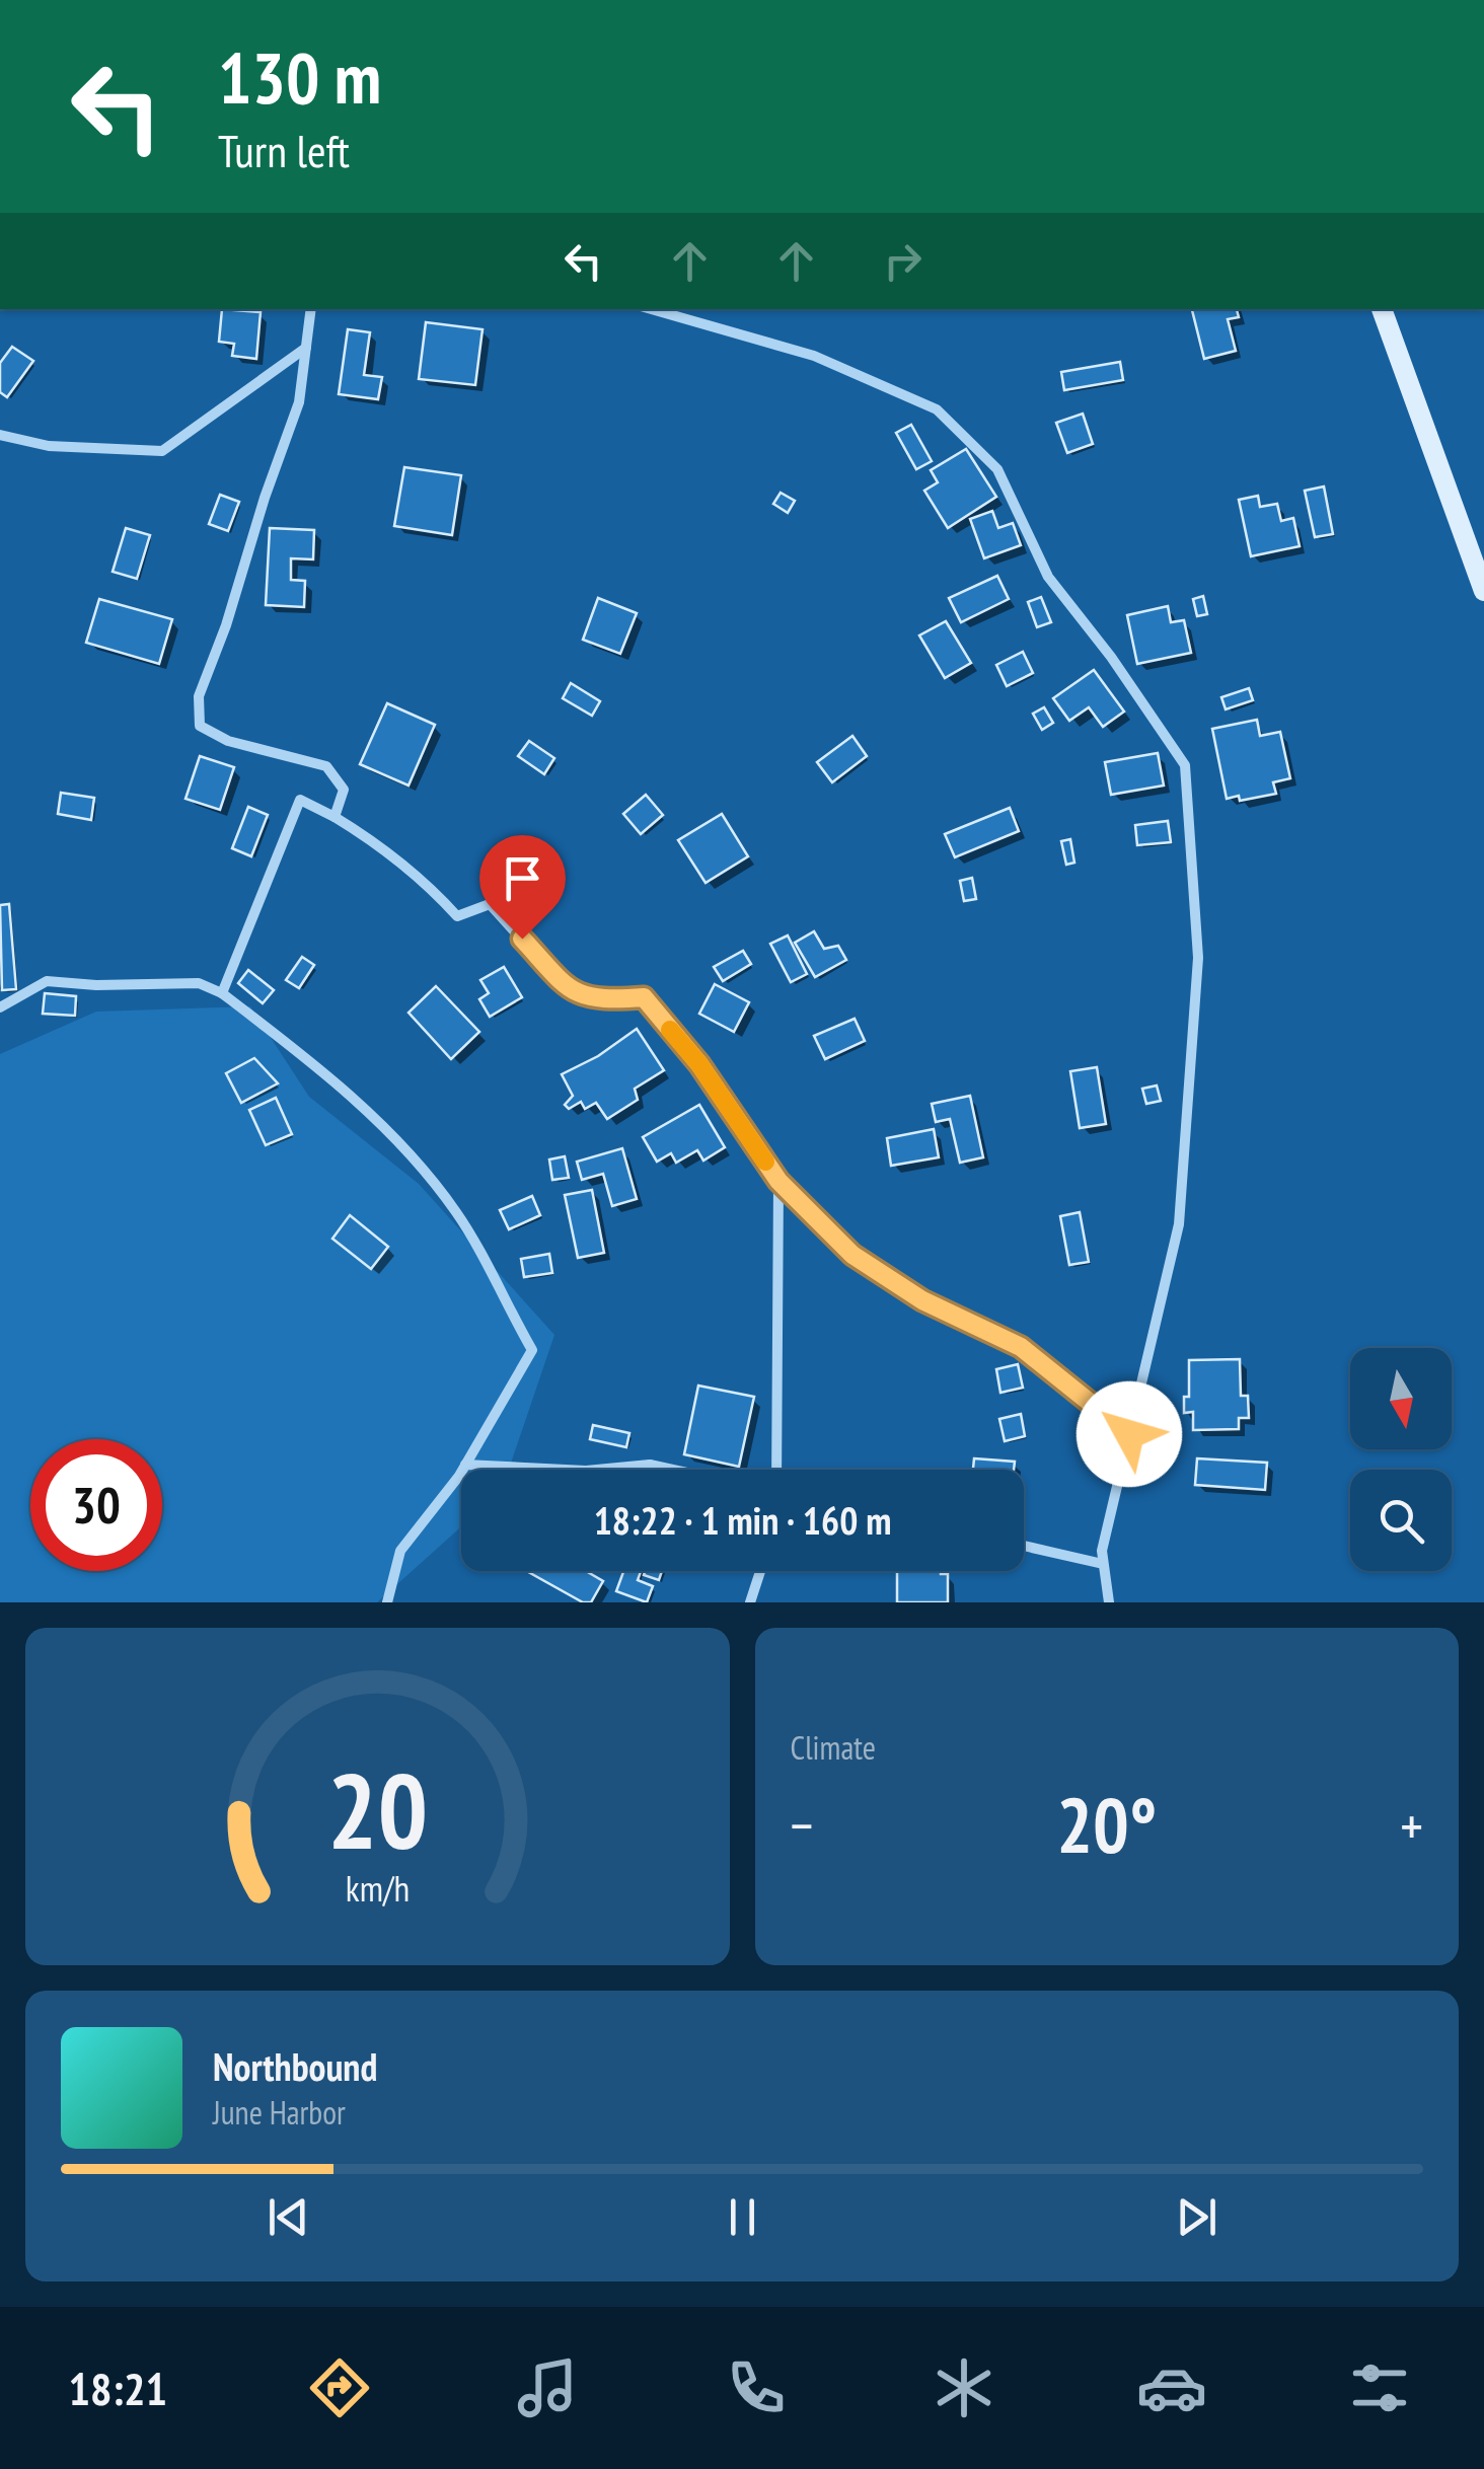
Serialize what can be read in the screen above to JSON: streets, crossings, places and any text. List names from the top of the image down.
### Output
{
  "north": "bottom",
  "page": {
    "turn": ["130 m", "Turn left"],
    "limit": "30",
    "trip": "18:22 · 1 min · 160 m",
    "tile": "Climate",
    "heat": ["−", "20°", "+"],
    "song": ["Northbound", "June Harbor"],
    "tabs": "18:21",
    "gauge": ["20", "km/h"]
  }
}
